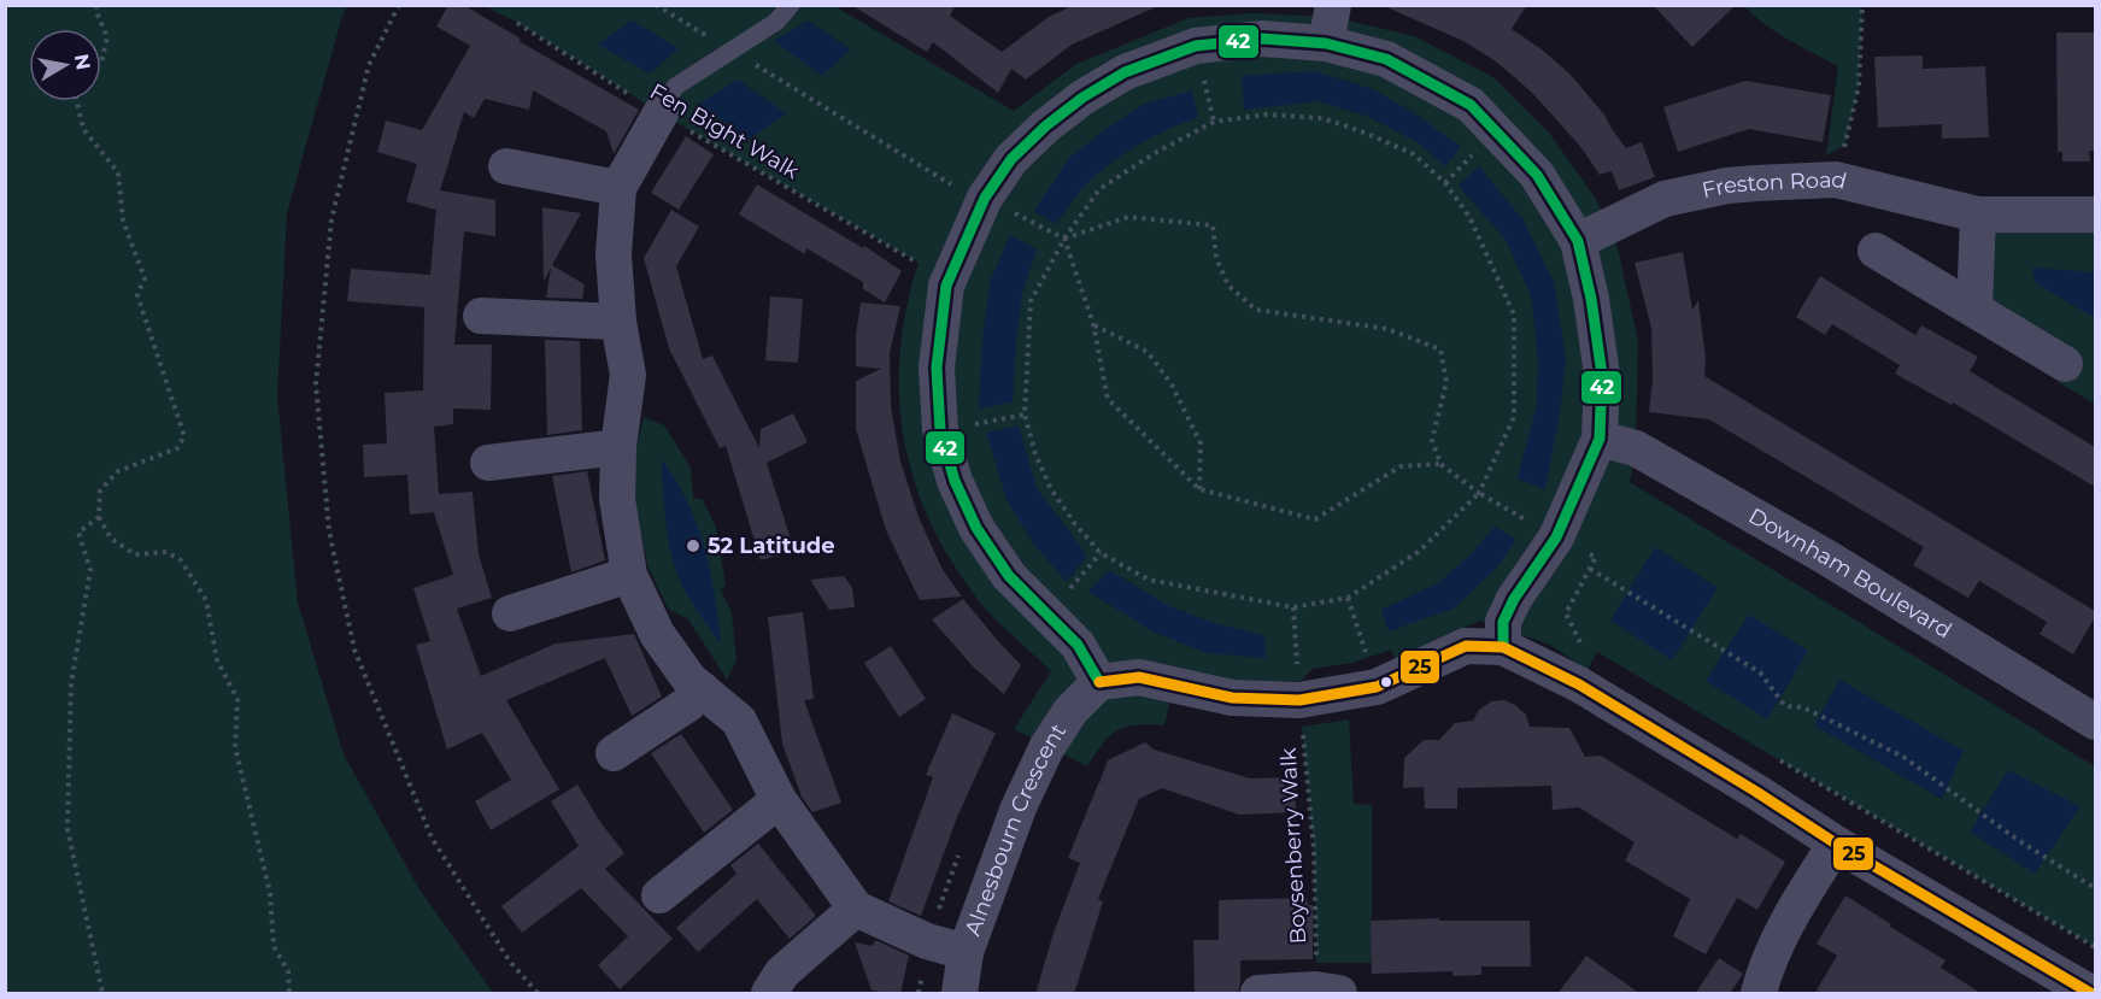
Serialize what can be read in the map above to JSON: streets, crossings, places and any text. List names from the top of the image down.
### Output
{
  "streets": {
    "street": ["Freston Road", "Downham Boulevard", "Alnesbourn Crescent"],
    "path": ["Fen Bight Walk", "Boysenberry Walk"]
  },
  "places": ["52 Latitude"],
  "lines": ["transit line 42", "transit line 25"],
  "north": "right"
}
